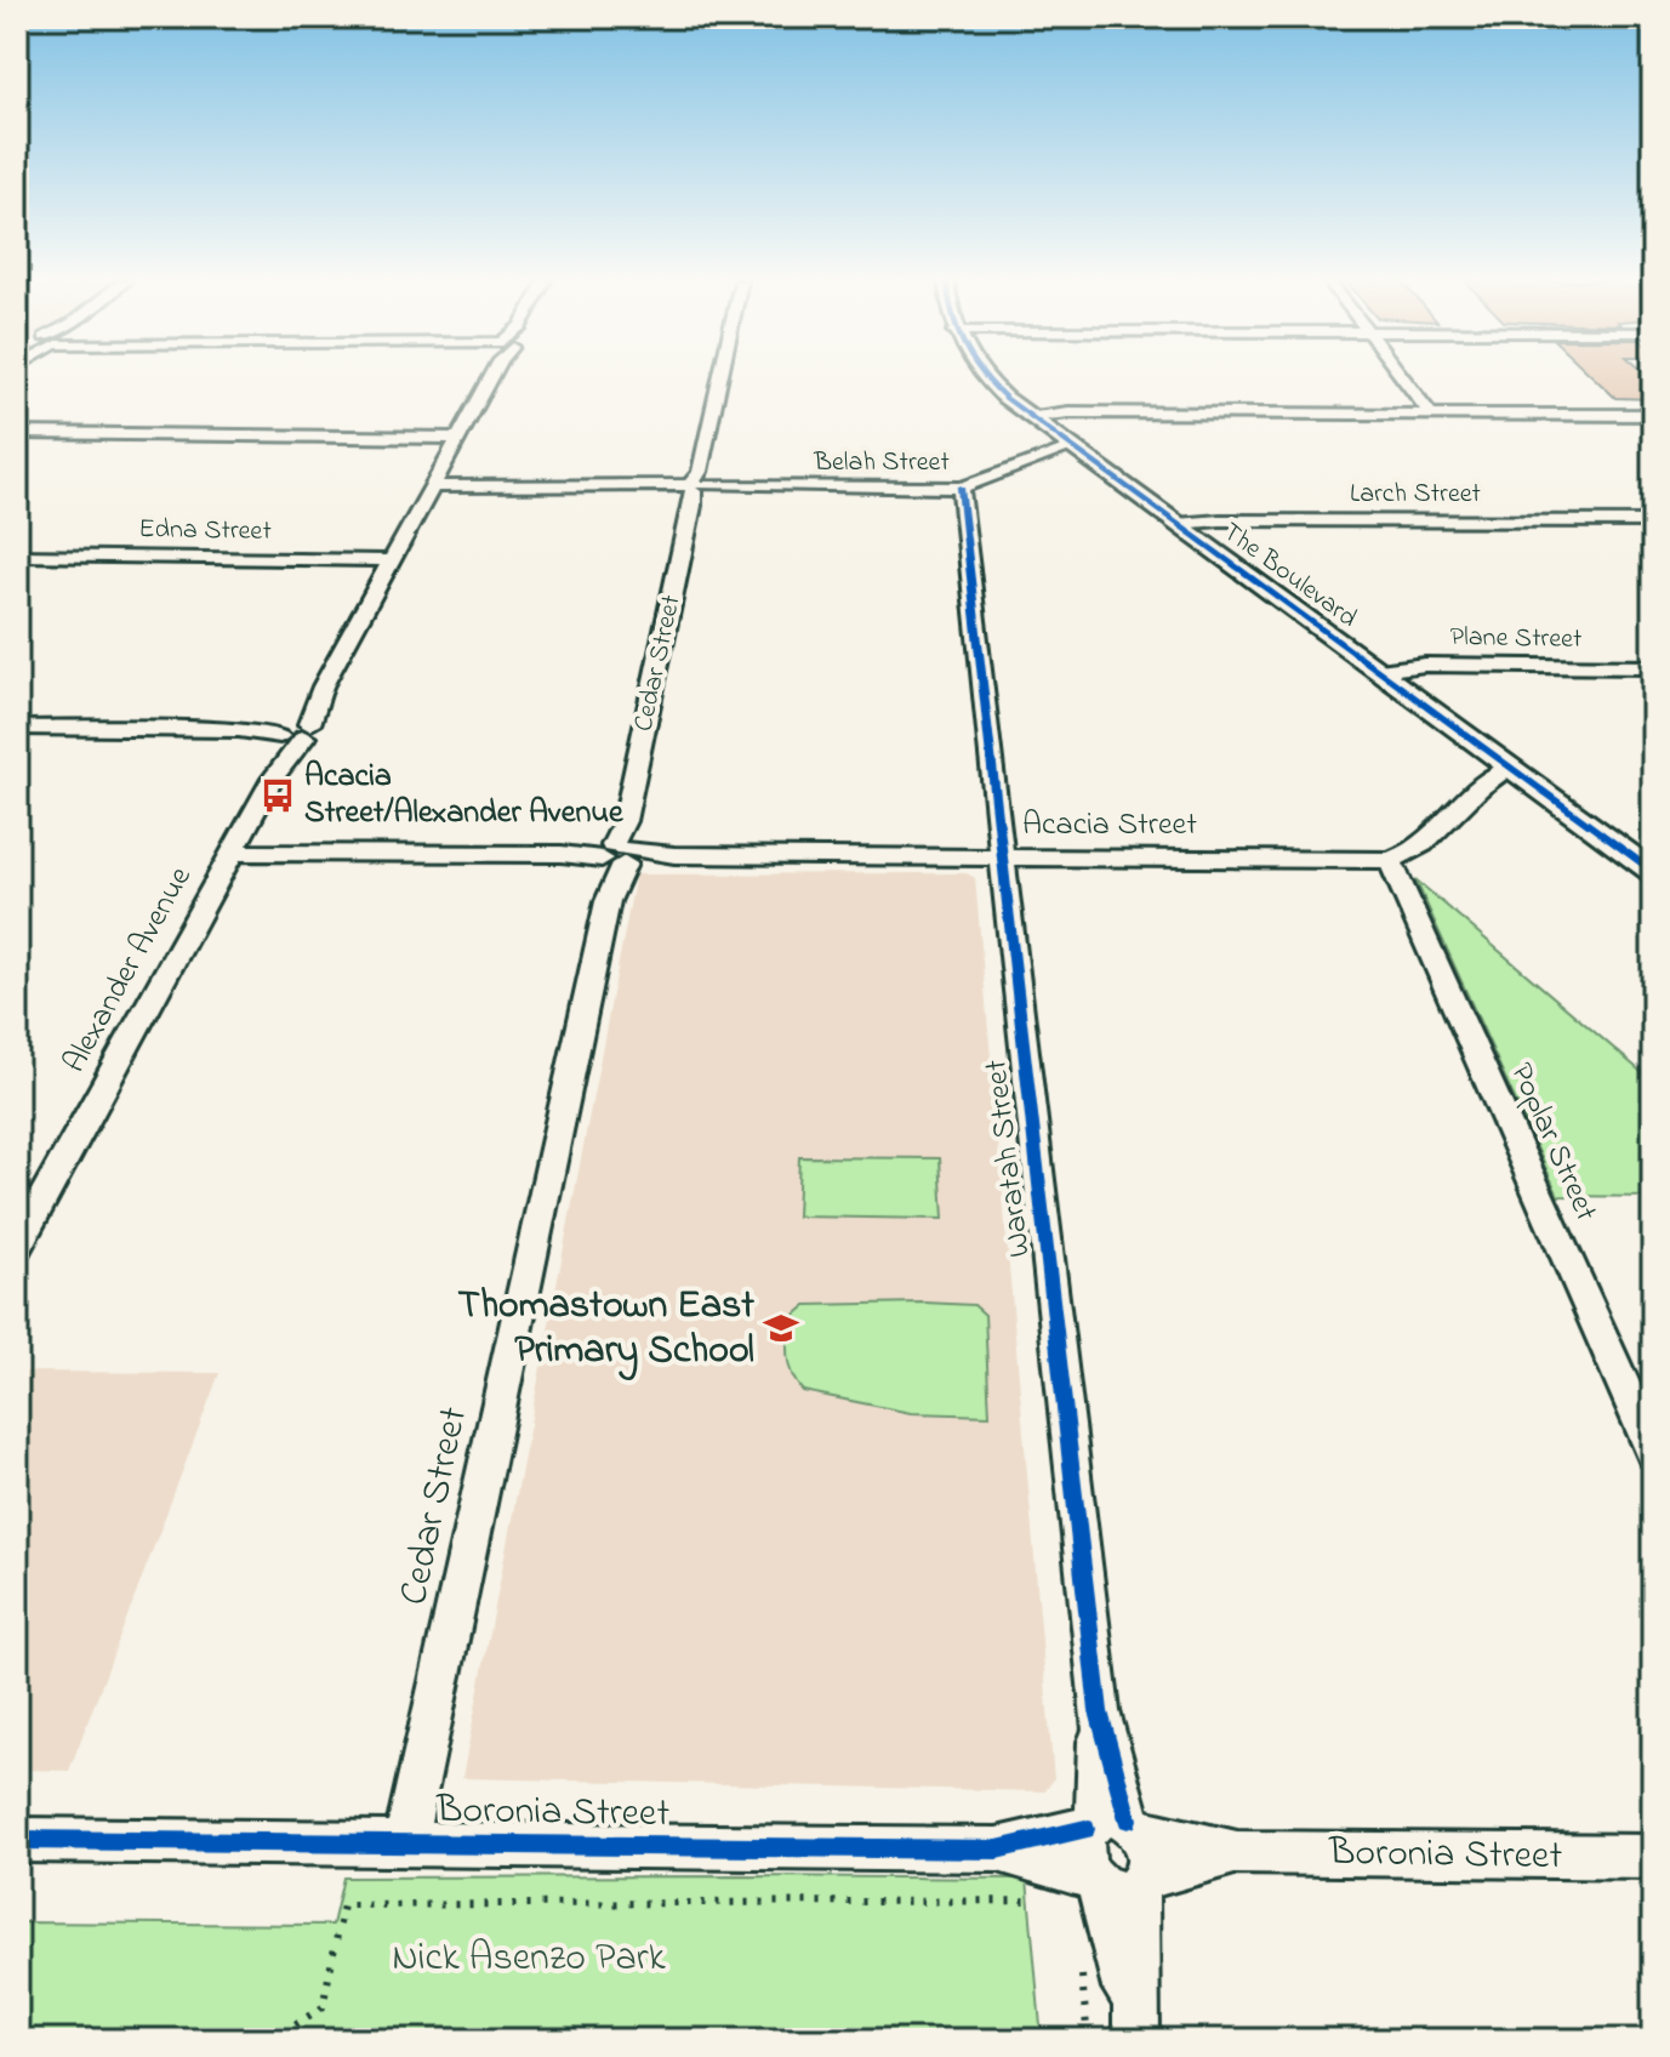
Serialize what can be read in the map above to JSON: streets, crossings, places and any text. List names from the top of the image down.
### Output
{
  "streets": {
    "street": [
      "Belah Street",
      "Larch Street",
      "Edna Street",
      "The Boulevard",
      "Plane Street",
      "Cedar Street",
      "Acacia Street",
      "Alexander Avenue",
      "Poplar Street",
      "Waratah Street",
      "Boronia Street"
    ]
  },
  "crossings": [
    ["Belah Street", "The Boulevard"],
    ["Belah Street", "Cedar Street"],
    ["Belah Street", "Alexander Avenue"],
    ["Belah Street", "Waratah Street"],
    ["Larch Street", "The Boulevard"],
    ["Edna Street", "Alexander Avenue"],
    ["The Boulevard", "Plane Street"],
    ["Cedar Street", "Acacia Street"],
    ["Cedar Street", "Boronia Street"],
    ["Acacia Street", "Alexander Avenue"],
    ["Acacia Street", "Poplar Street"],
    ["Acacia Street", "Waratah Street"],
    ["Waratah Street", "Boronia Street"]
  ],
  "parks": ["Nick Asenzo Park"],
  "places": {
    "bus stop": ["Acacia Street/Alexander Avenue"],
    "school or university": ["Thomastown East Primary School"]
  }
}
